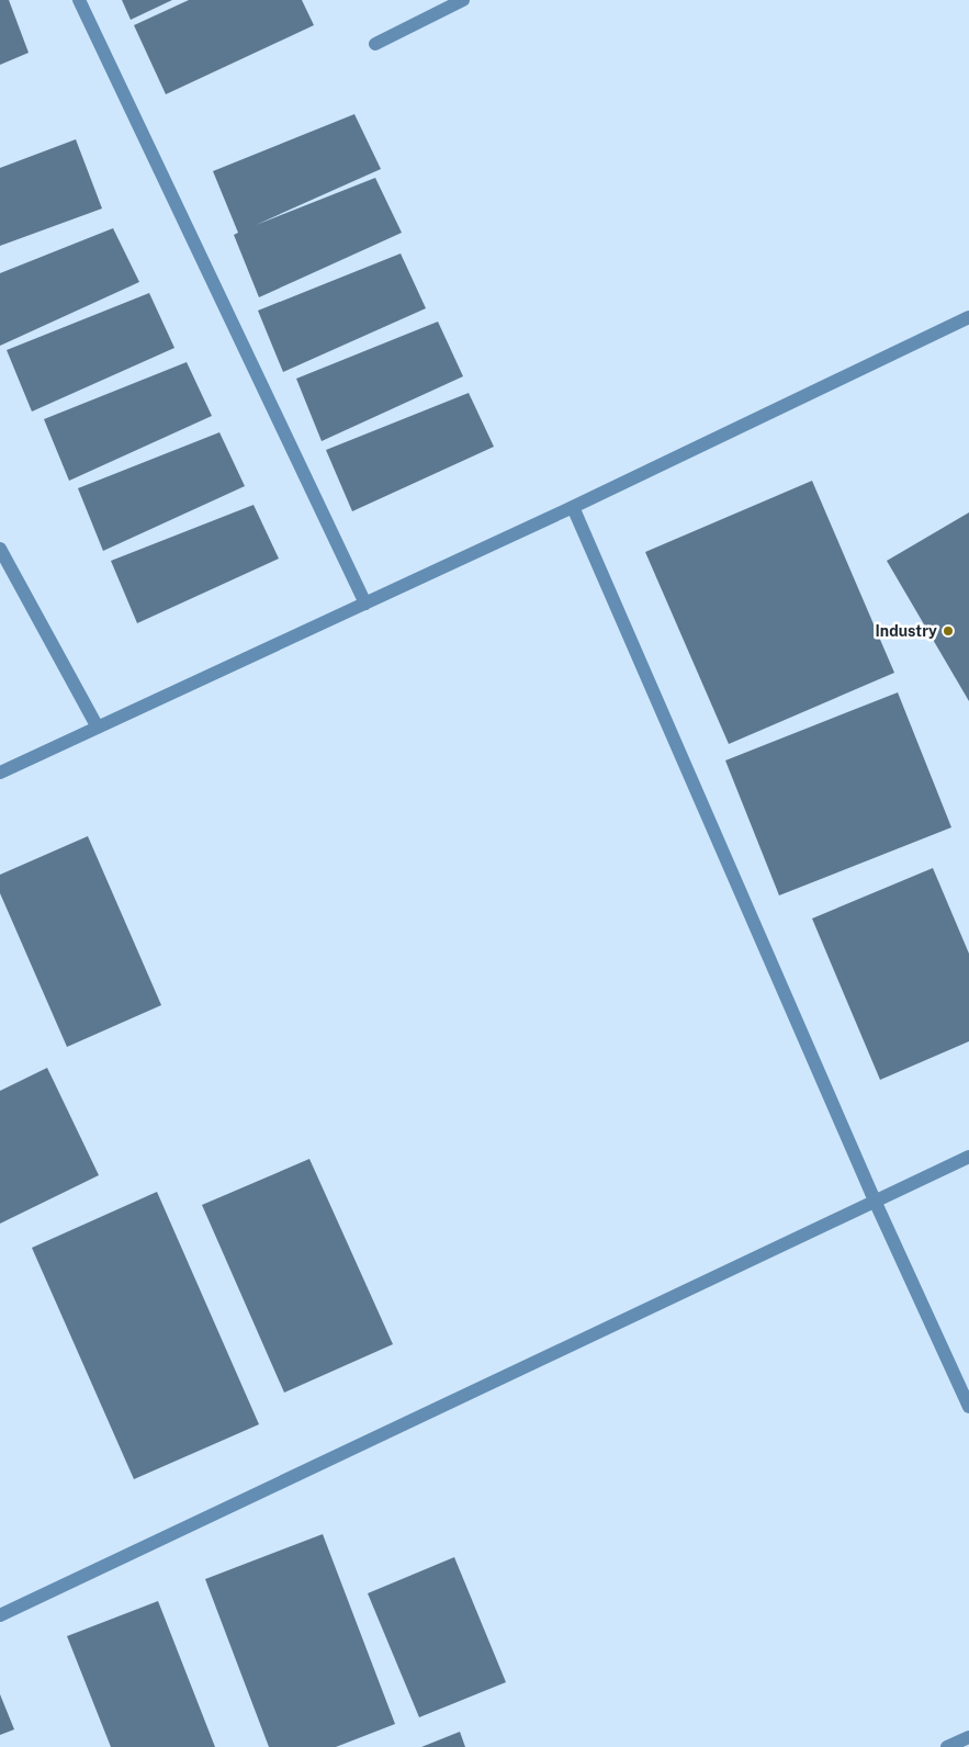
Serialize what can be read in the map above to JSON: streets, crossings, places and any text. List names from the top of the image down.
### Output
{
  "places": ["Industry"]
}
